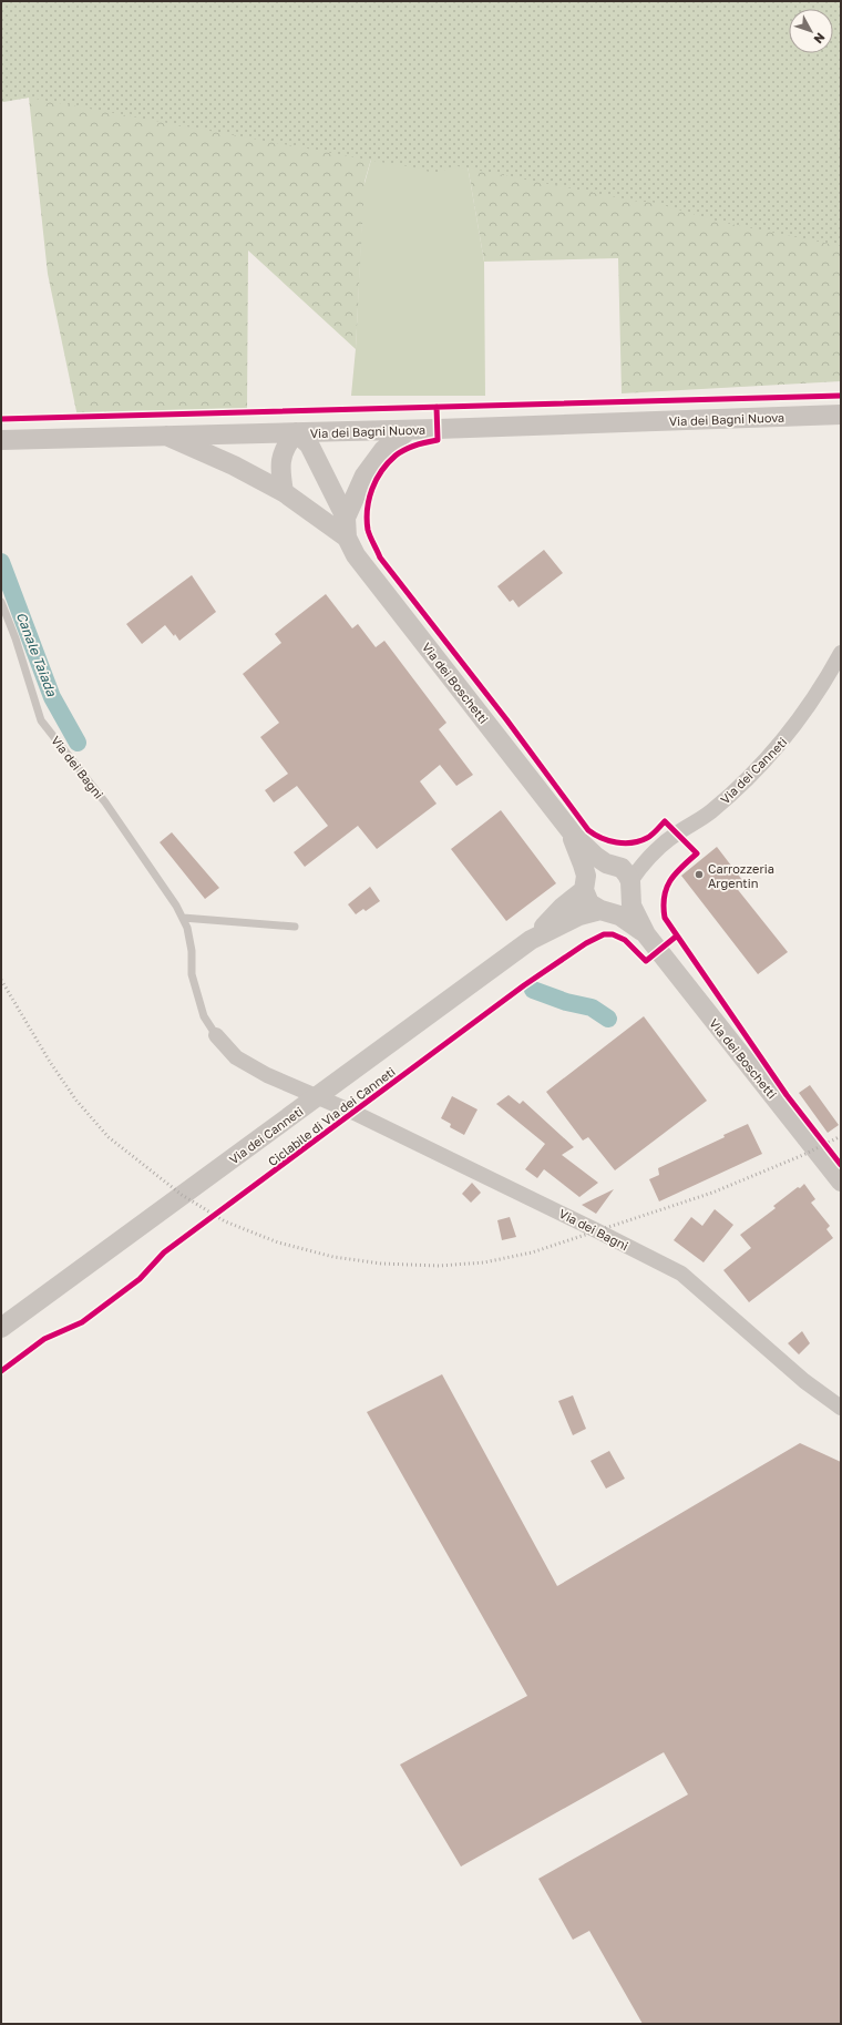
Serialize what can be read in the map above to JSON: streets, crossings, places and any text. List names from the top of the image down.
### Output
{
  "streets": {
    "street": [
      "Via dei Bagni Nuova",
      "Via dei Boschetti",
      "Via dei Bagni",
      "Via dei Canneti"
    ],
    "cycle path": ["Ciclabile di Via dei Canneti"]
  },
  "crossings": [
    ["Via dei Bagni Nuova", "Via dei Boschetti"],
    ["Via dei Boschetti", "Via dei Canneti"],
    ["Via dei Bagni", "Via dei Canneti"]
  ],
  "water": ["Canale Taiada"],
  "places": ["Carrozzeria Argentin"],
  "north": "bottom right"
}
